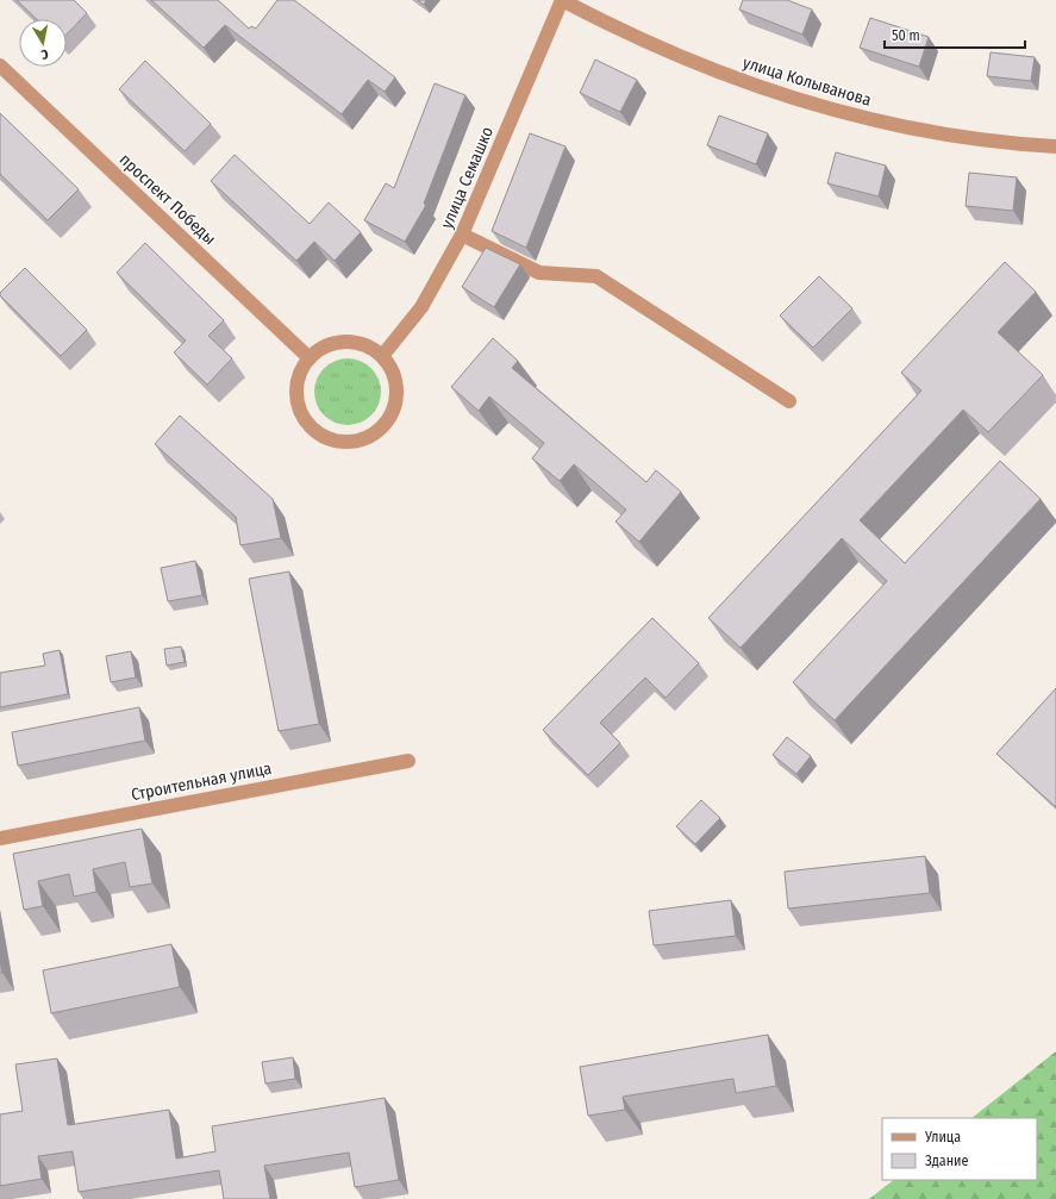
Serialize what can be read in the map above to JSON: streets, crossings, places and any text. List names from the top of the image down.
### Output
{
  "streets": {
    "street": [
      "улица Колыванова",
      "улица Семашко",
      "проспект Победы",
      "Строительная улица"
    ]
  },
  "crossings": [
    ["улица Колыванова", "улица Семашко"],
    ["улица Семашко", "проспект Победы"]
  ],
  "legend": ["Улица", "Здание"],
  "scale_bar": "50 m",
  "north": "bottom"
}
